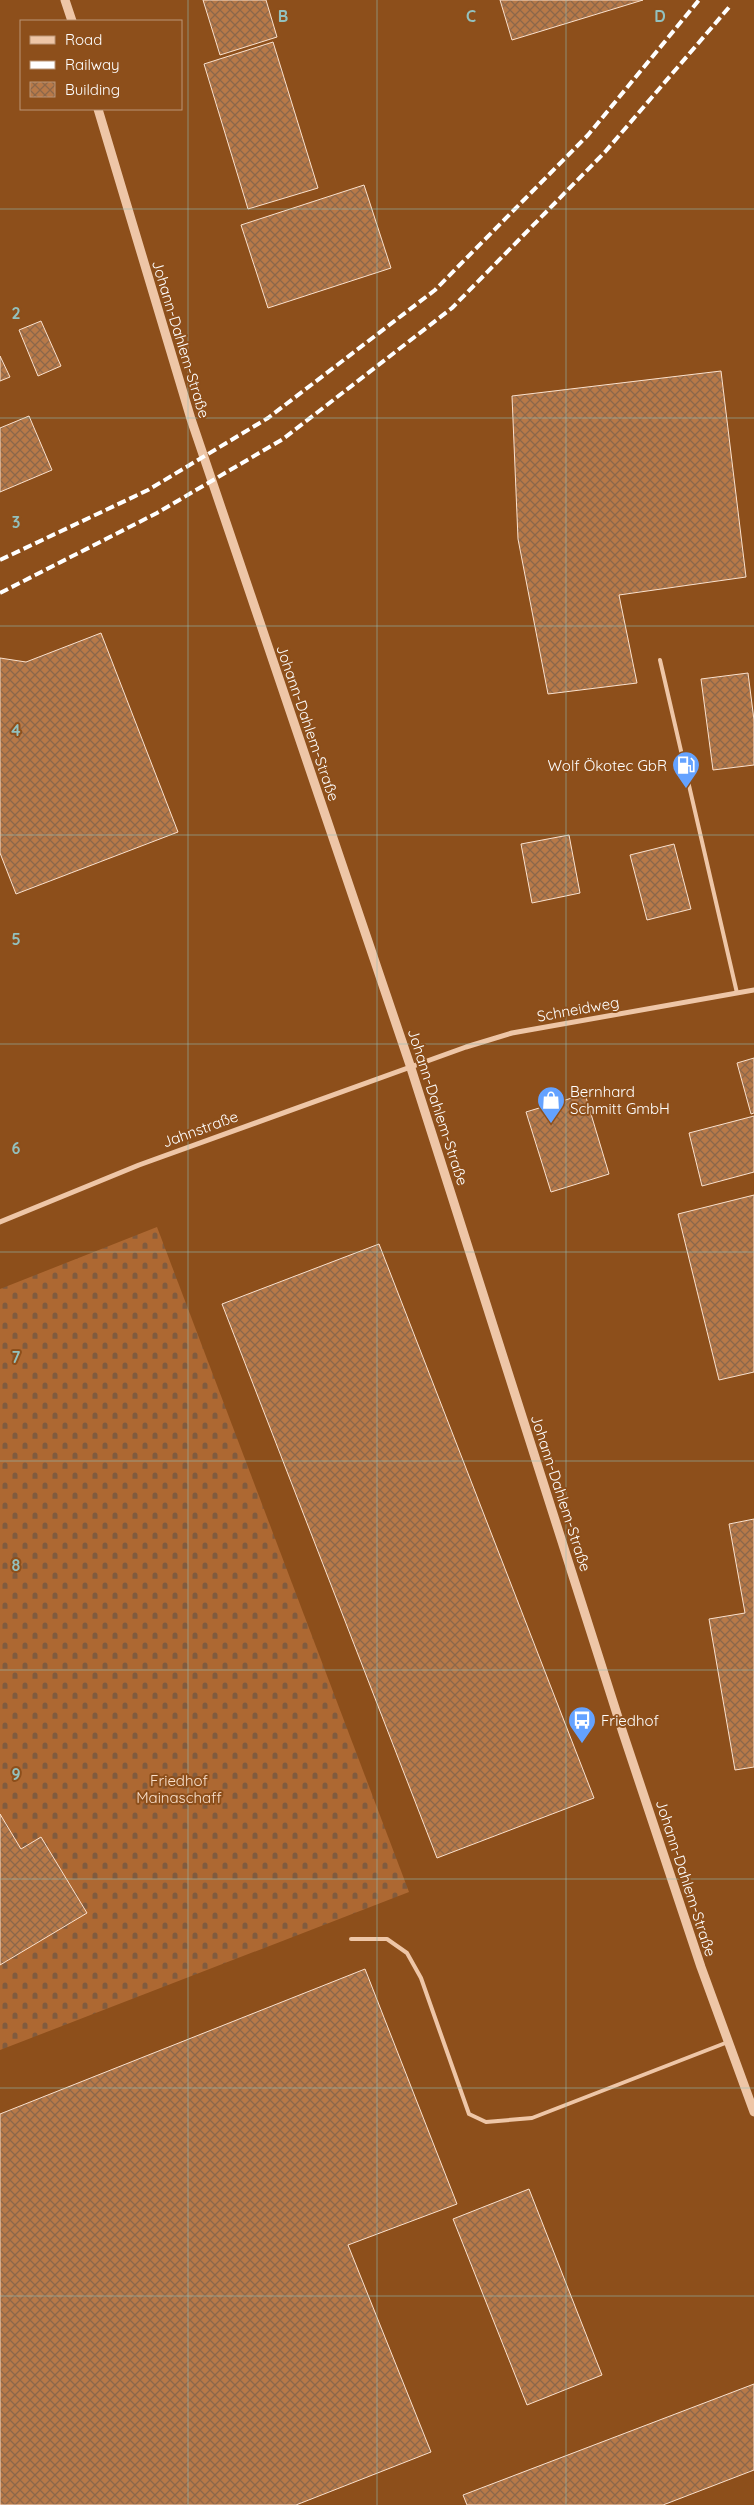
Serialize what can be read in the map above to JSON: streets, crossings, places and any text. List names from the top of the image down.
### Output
{
  "streets": {
    "street": ["Johann-Dahlem-Straße", "Schneidweg", "Jahnstraße"]
  },
  "crossings": [
    ["Johann-Dahlem-Straße", "Schneidweg"],
    ["Johann-Dahlem-Straße", "Jahnstraße"],
    ["Schneidweg", "Jahnstraße"]
  ],
  "parks": ["Friedhof Mainaschaff"],
  "places": {
    "fuel station": ["Wolf Ökotec GbR"],
    "shop": ["Bernhard Schmitt GmbH"],
    "bus stop": ["Friedhof"]
  },
  "legend": ["Road", "Railway", "Building"],
  "grid": {
    "columns": ["B", "C", "D"],
    "rows": [
      "2",
      "3",
      "4",
      "5",
      "6",
      "7",
      "8",
      "9"
    ]
  }
}
